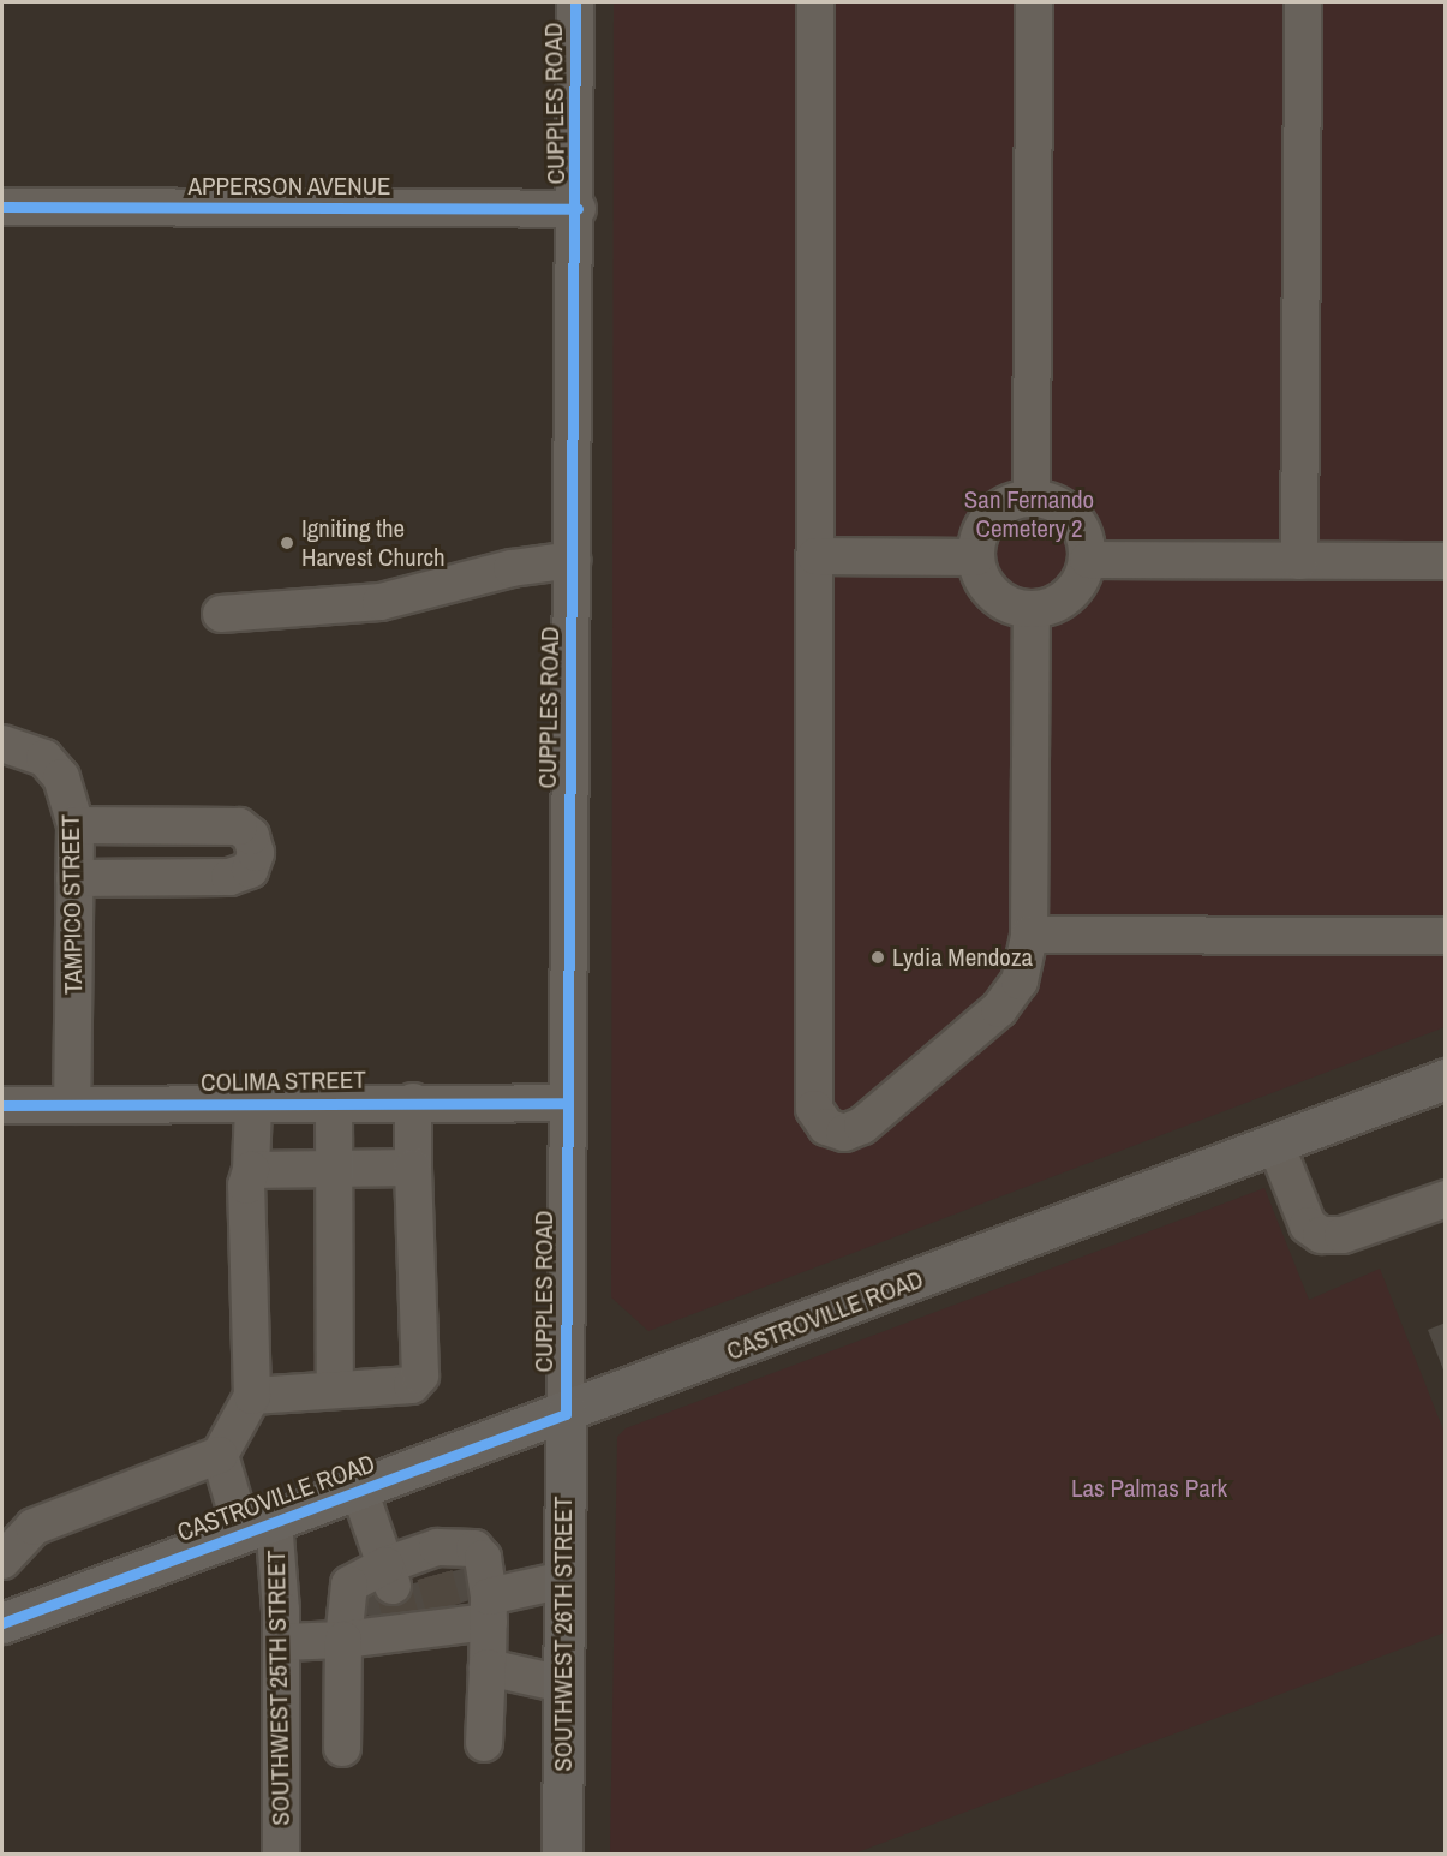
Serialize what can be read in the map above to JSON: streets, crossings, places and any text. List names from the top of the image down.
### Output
{
  "streets": {
    "main road": ["CASTROVILLE ROAD", "SOUTHWEST 26TH STREET"],
    "street": [
      "CUPPLES ROAD",
      "APPERSON AVENUE",
      "TAMPICO STREET",
      "COLIMA STREET",
      "SOUTHWEST 25TH STREET"
    ]
  },
  "crossings": [
    ["CUPPLES ROAD", "APPERSON AVENUE"],
    ["CUPPLES ROAD", "COLIMA STREET"],
    ["CUPPLES ROAD", "CASTROVILLE ROAD"],
    ["CUPPLES ROAD", "SOUTHWEST 26TH STREET"],
    ["TAMPICO STREET", "COLIMA STREET"],
    ["CASTROVILLE ROAD", "SOUTHWEST 26TH STREET"],
    ["CASTROVILLE ROAD", "SOUTHWEST 25TH STREET"]
  ],
  "parks": ["San Fernando Cemetery 2", "Las Palmas Park"],
  "places": ["Igniting the Harvest Church", "Lydia Mendoza"]
}
